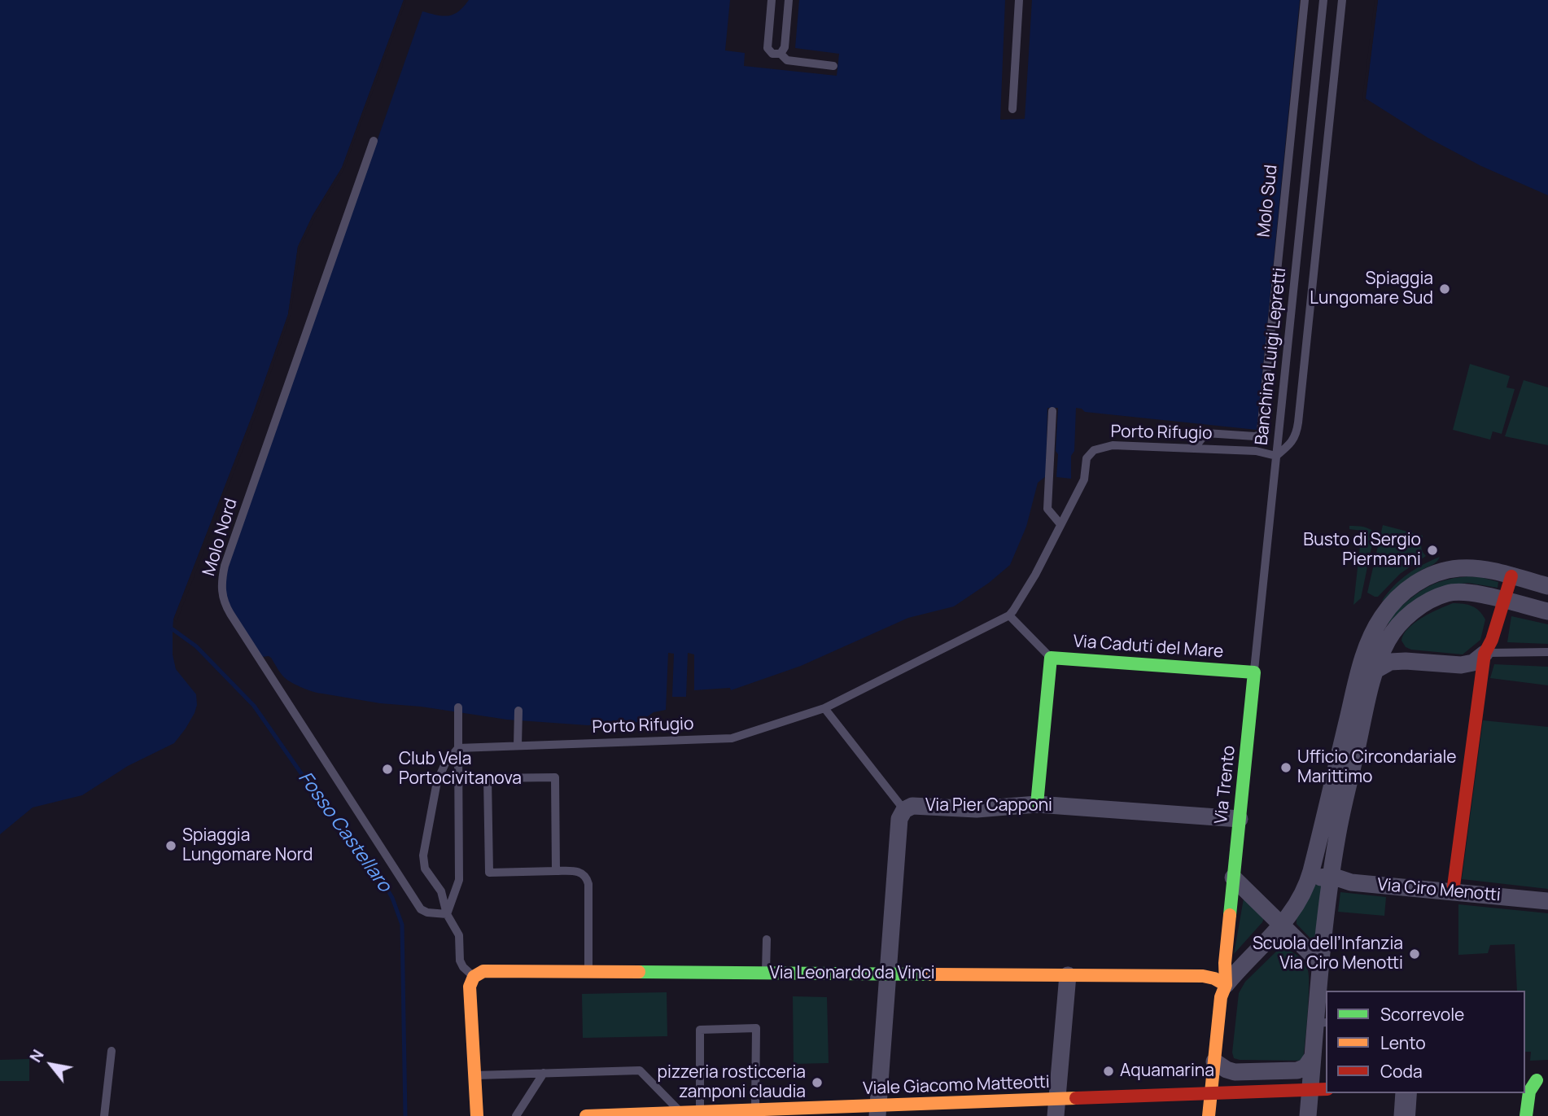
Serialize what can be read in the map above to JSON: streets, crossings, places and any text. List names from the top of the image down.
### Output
{
  "streets": {
    "street": [
      "Via Caduti del Mare",
      "Via Trento",
      "Via Pier Capponi",
      "Via Ciro Menotti",
      "Via Leonardo da Vinci",
      "Viale Giacomo Matteotti"
    ],
    "lane": [
      "Molo Sud",
      "Banchina Luigi Lepretti",
      "Porto Rifugio",
      "Molo Nord"
    ]
  },
  "crossings": [
    ["Molo Sud", "Porto Rifugio"],
    ["Banchina Luigi Lepretti", "Porto Rifugio"],
    ["Banchina Luigi Lepretti", "Via Trento"],
    ["Porto Rifugio", "Via Trento"],
    ["Via Caduti del Mare", "Via Trento"],
    ["Via Caduti del Mare", "Via Pier Capponi"],
    ["Via Trento", "Via Pier Capponi"],
    ["Via Trento", "Via Leonardo da Vinci"],
    ["Via Trento", "Viale Giacomo Matteotti"],
    ["Via Pier Capponi", "Via Leonardo da Vinci"],
    ["Via Pier Capponi", "Viale Giacomo Matteotti"]
  ],
  "water": ["Fosso Castellaro"],
  "places": [
    "Spiaggia Lungomare Sud",
    "Busto di Sergio Piermanni",
    "Ufficio Circondariale Marittimo",
    "Club Vela Portocivitanova",
    "Spiaggia Lungomare Nord",
    "Scuola dell’Infanzia Via Ciro Menotti",
    "Aquamarina",
    "pizzeria rosticceria zamponi claudia"
  ],
  "legend": ["Scorrevole", "Lento", "Coda"],
  "north": "top left"
}
